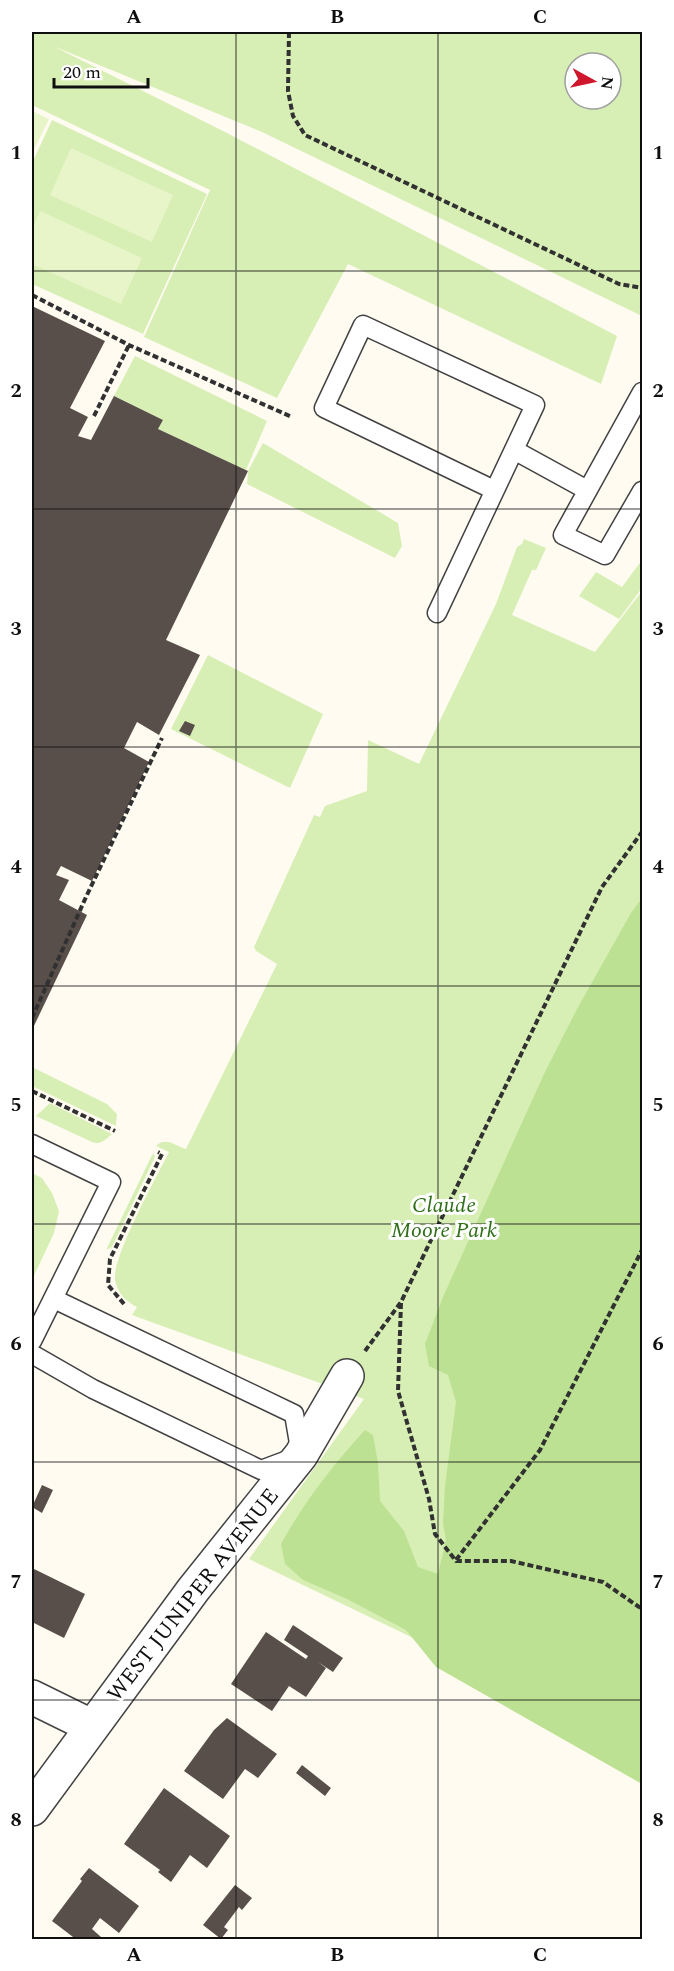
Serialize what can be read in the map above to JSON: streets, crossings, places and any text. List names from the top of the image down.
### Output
{
  "streets": {
    "street": ["WEST JUNIPER AVENUE"]
  },
  "parks": ["Claude Moore Park"],
  "scale_bar": "20 m",
  "north": "right",
  "grid": {
    "columns": ["A", "B", "C"],
    "rows": [
      "1",
      "2",
      "3",
      "4",
      "5",
      "6",
      "7",
      "8"
    ]
  }
}
